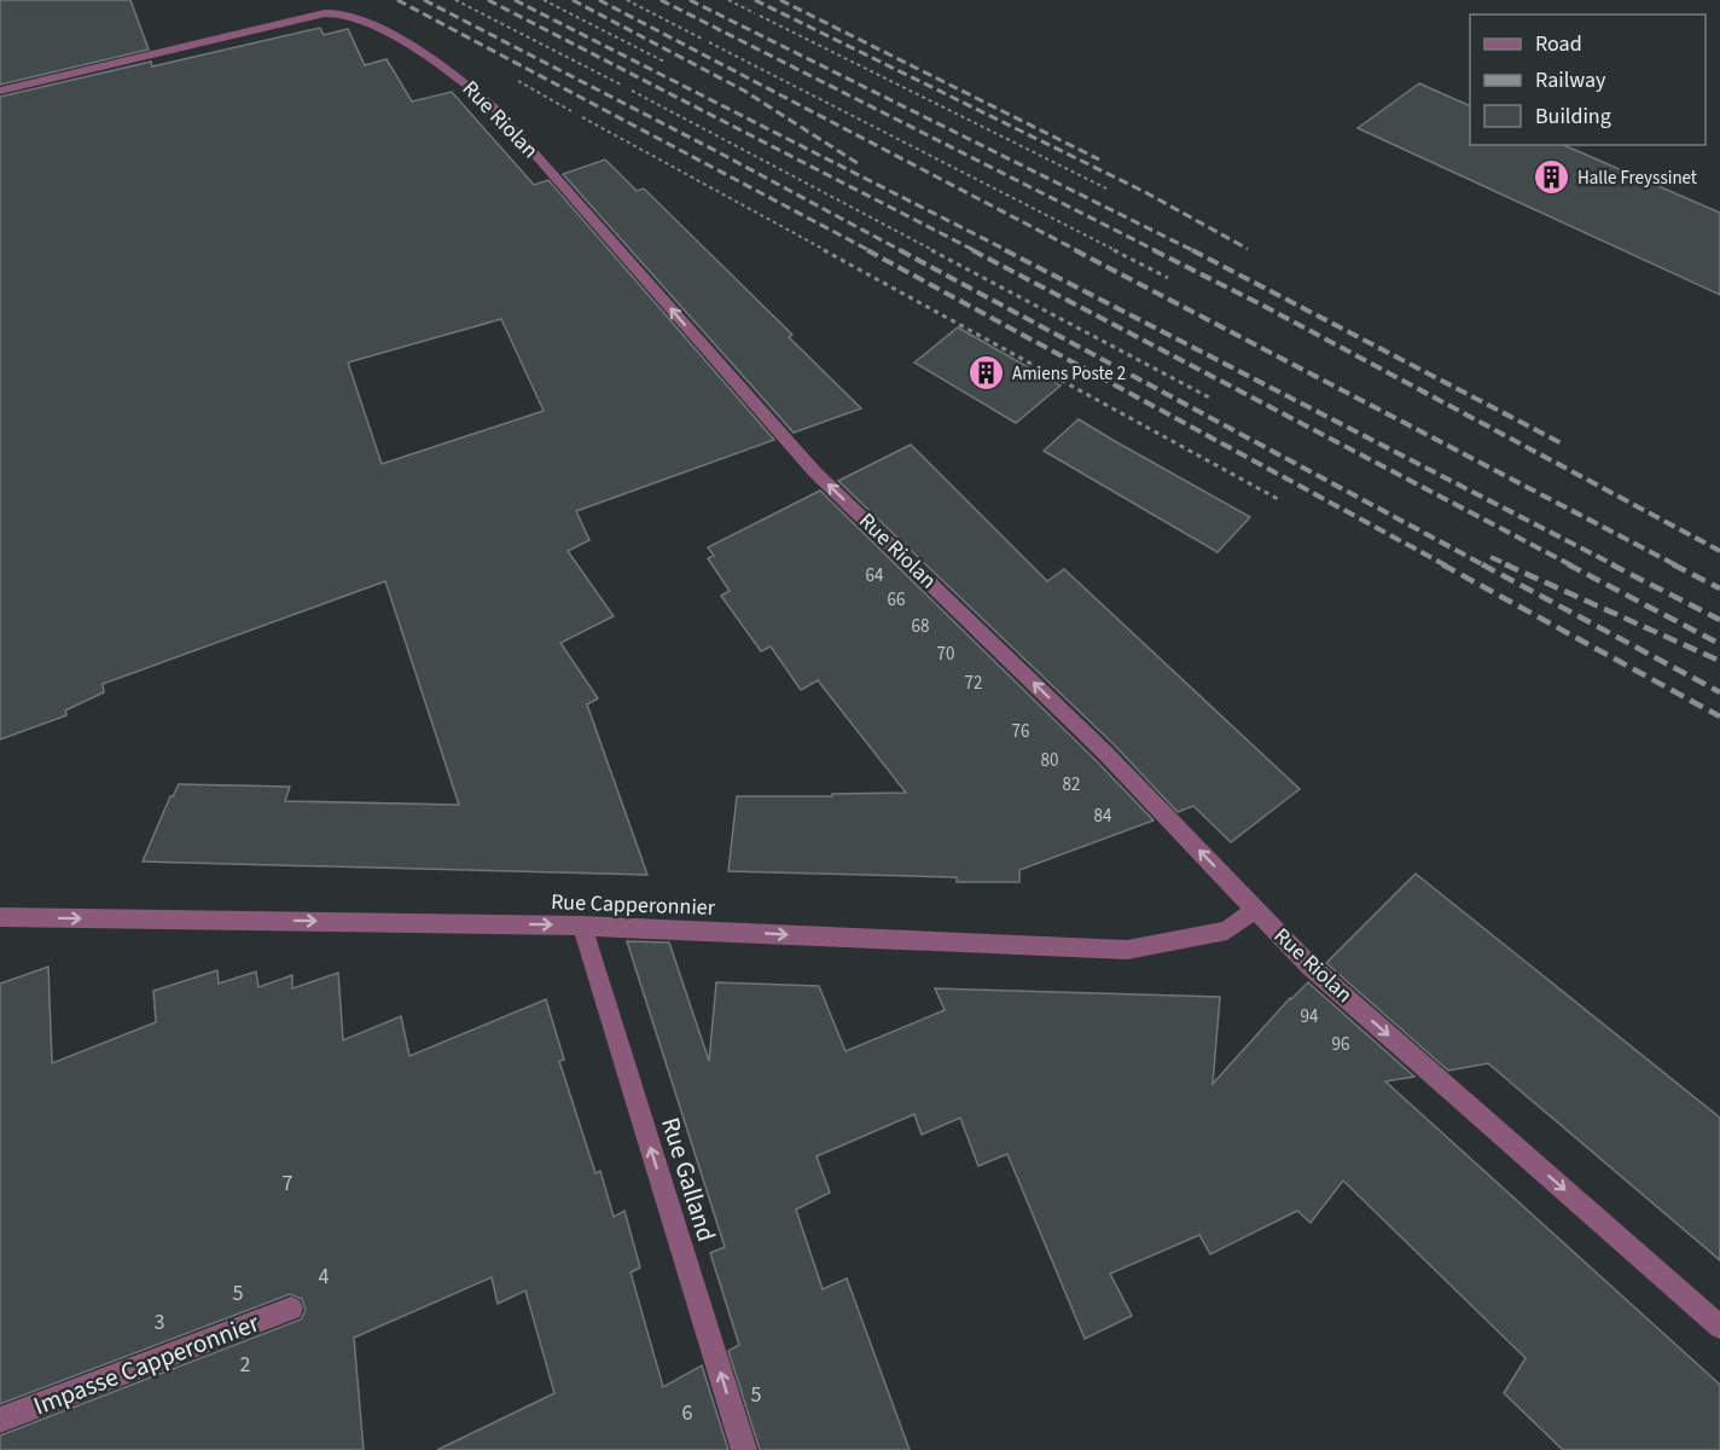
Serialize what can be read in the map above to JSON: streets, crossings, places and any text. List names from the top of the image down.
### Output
{
  "streets": {
    "street": [
      "Rue Riolan",
      "Rue Capperonnier",
      "Rue Galland",
      "Impasse Capperonnier"
    ]
  },
  "crossings": [
    ["Rue Riolan", "Rue Capperonnier"],
    ["Rue Capperonnier", "Rue Galland"]
  ],
  "one_way": ["Rue Capperonnier", "Rue Galland"],
  "places": {
    "building": ["Halle Freyssinet", "Amiens Poste 2"]
  },
  "house_numbers": [
    "64",
    "66",
    "68",
    "70",
    "72",
    "76",
    "80",
    "82",
    "84",
    "94",
    "96",
    "7",
    "4",
    "5",
    "3",
    "2",
    "5",
    "6"
  ],
  "legend": ["Road", "Railway", "Building"]
}
